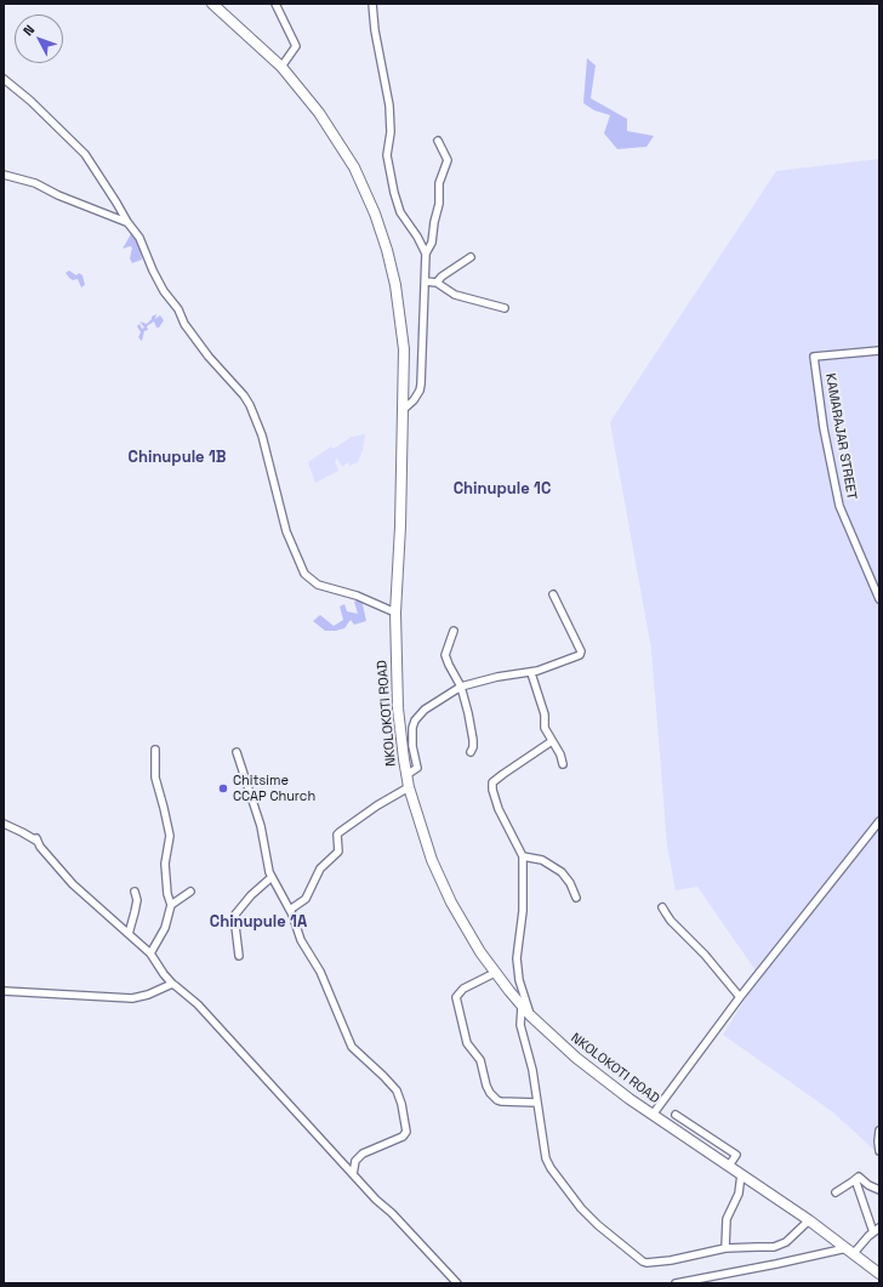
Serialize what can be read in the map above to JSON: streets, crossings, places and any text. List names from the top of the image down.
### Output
{
  "streets": {
    "main road": ["NKOLOKOTI ROAD"],
    "street": ["KAMARAJAR STREET"]
  },
  "districts": ["Chinupule 1B", "Chinupule 1C", "Chinupule 1A"],
  "places": ["Chitsime CCAP Church"],
  "north": "top left"
}
